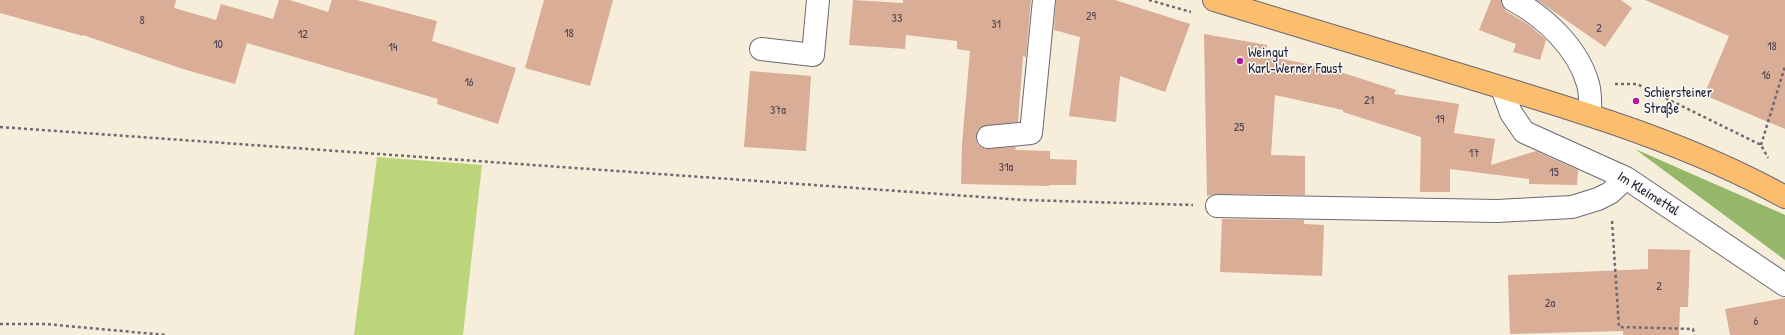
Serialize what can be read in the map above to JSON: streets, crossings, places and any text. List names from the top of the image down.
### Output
{
  "streets": {
    "street": ["Im Kleimettal"]
  },
  "places": ["Weingut Karl-Werner Faust", "Schiersteiner Straße"],
  "house_numbers": [
    "29",
    "33",
    "8",
    "31",
    "2",
    "18",
    "12",
    "10",
    "18",
    "14",
    "16",
    "16",
    "21",
    "37a",
    "19",
    "25",
    "17",
    "31a",
    "15",
    "2",
    "2a",
    "6"
  ]
}
